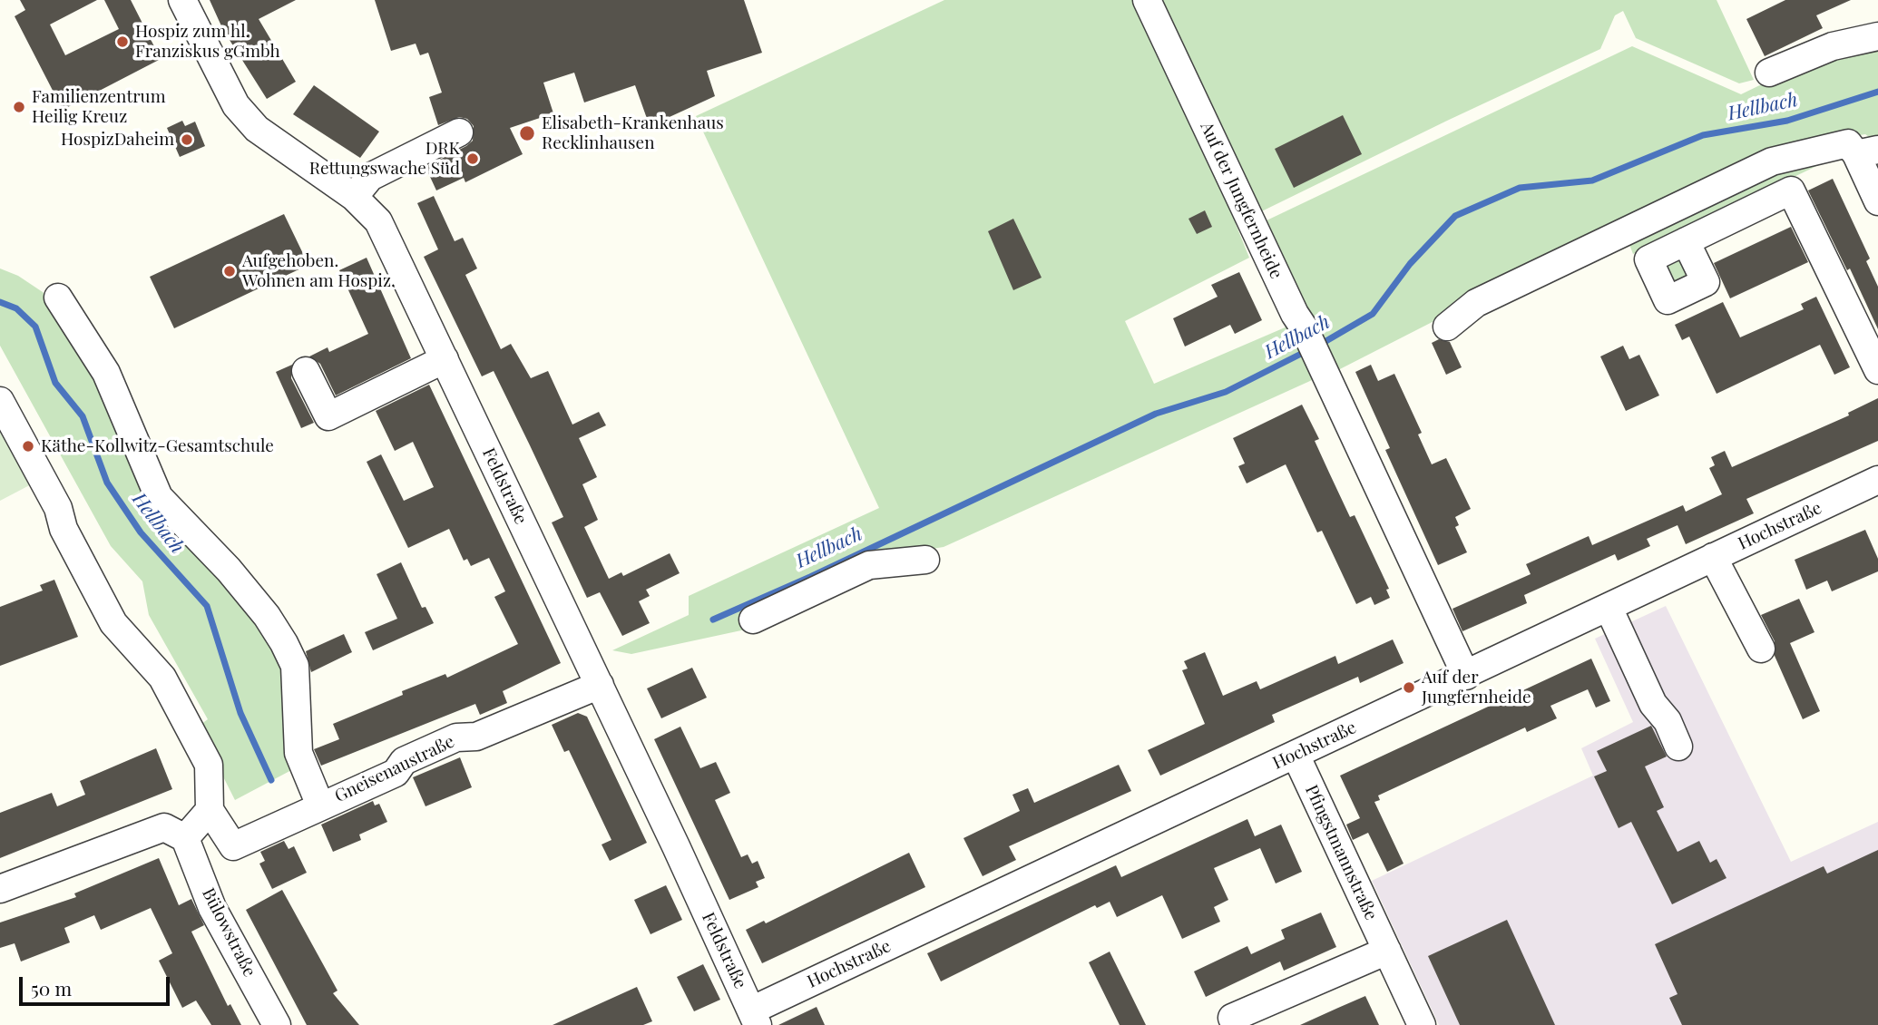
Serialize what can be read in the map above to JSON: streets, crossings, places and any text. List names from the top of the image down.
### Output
{
  "streets": {
    "street": [
      "Auf der Jungfernheide",
      "Feldstraße",
      "Hochstraße",
      "Gneisenaustraße",
      "Pfingstmannstraße",
      "Bülowstraße"
    ]
  },
  "crossings": [
    ["Auf der Jungfernheide", "Hochstraße"],
    ["Feldstraße", "Hochstraße"],
    ["Feldstraße", "Gneisenaustraße"],
    ["Hochstraße", "Pfingstmannstraße"]
  ],
  "water": ["Hellbach"],
  "places": [
    "Hospiz zum hl. Franziskus gGmbh",
    "Familienzentrum Heilig Kreuz",
    "Elisabeth-Krankenhaus Recklinhausen",
    "HospizDaheim",
    "DRK Rettungswache Süd",
    "Aufgehoben. Wohnen am Hospiz.",
    "Käthe-Kollwitz-Gesamtschule",
    "Auf der Jungfernheide"
  ],
  "scale_bar": "50 m"
}
